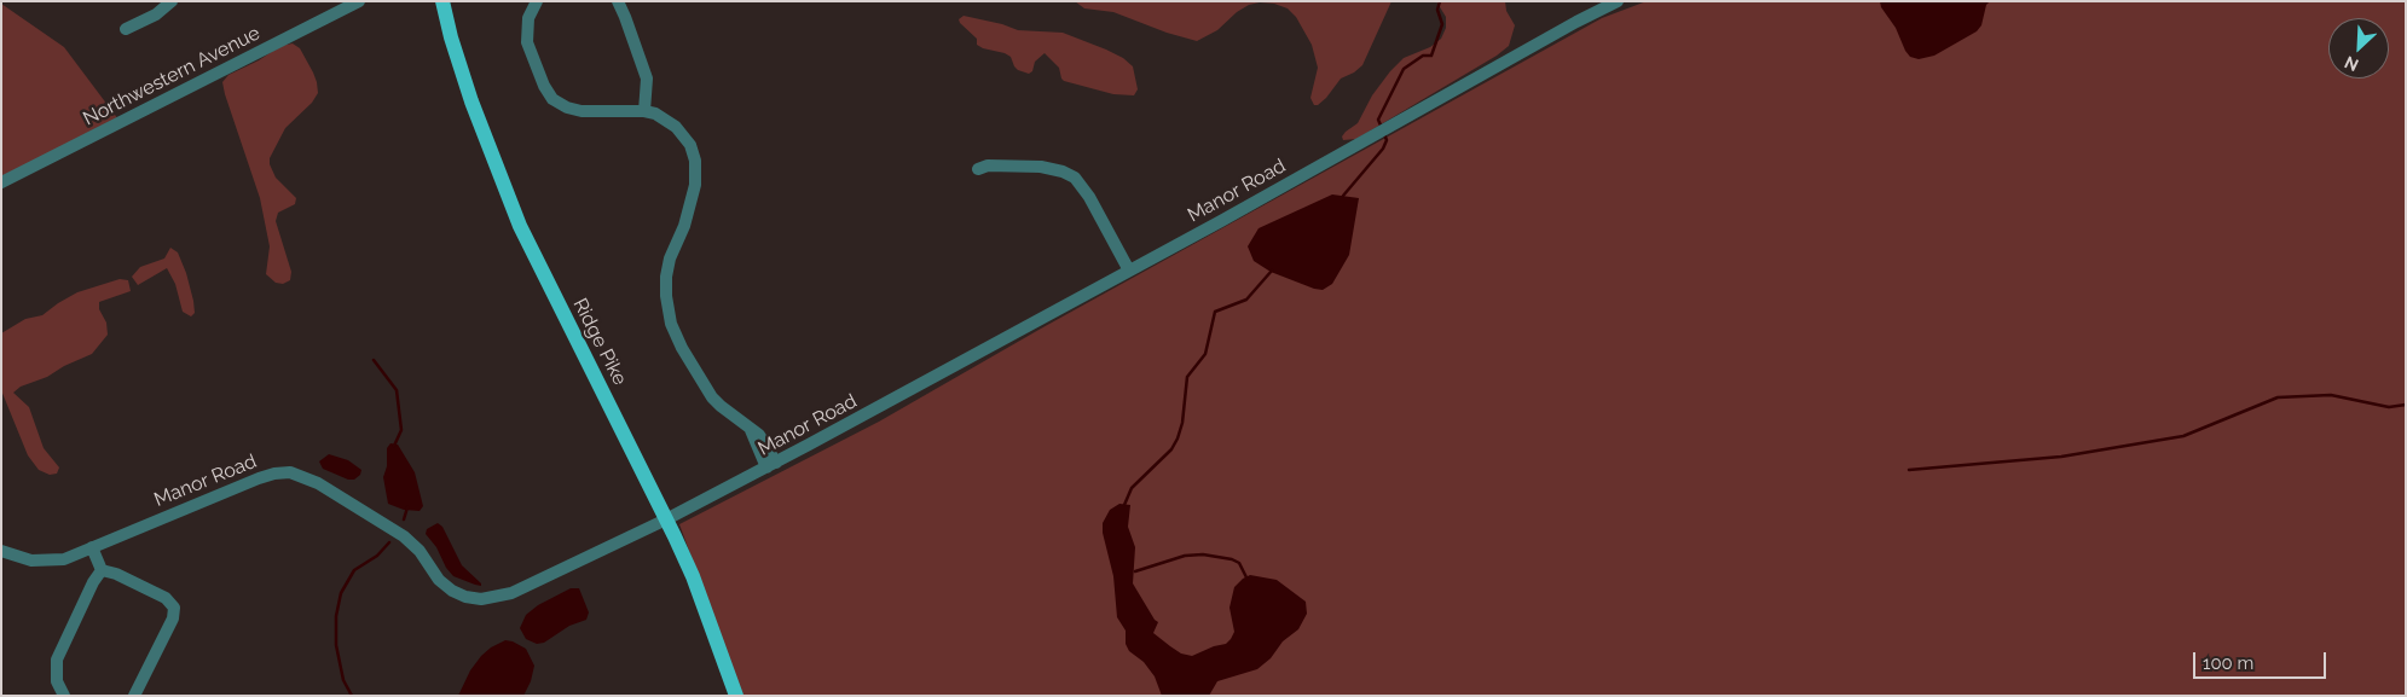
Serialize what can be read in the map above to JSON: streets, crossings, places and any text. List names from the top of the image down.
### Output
{
  "streets": {
    "main road": ["Ridge Pike"],
    "street": ["Northwestern Avenue", "Manor Road"]
  },
  "crossings": [
    ["Manor Road", "Ridge Pike"]
  ],
  "scale_bar": "100 m",
  "north": "bottom left"
}
